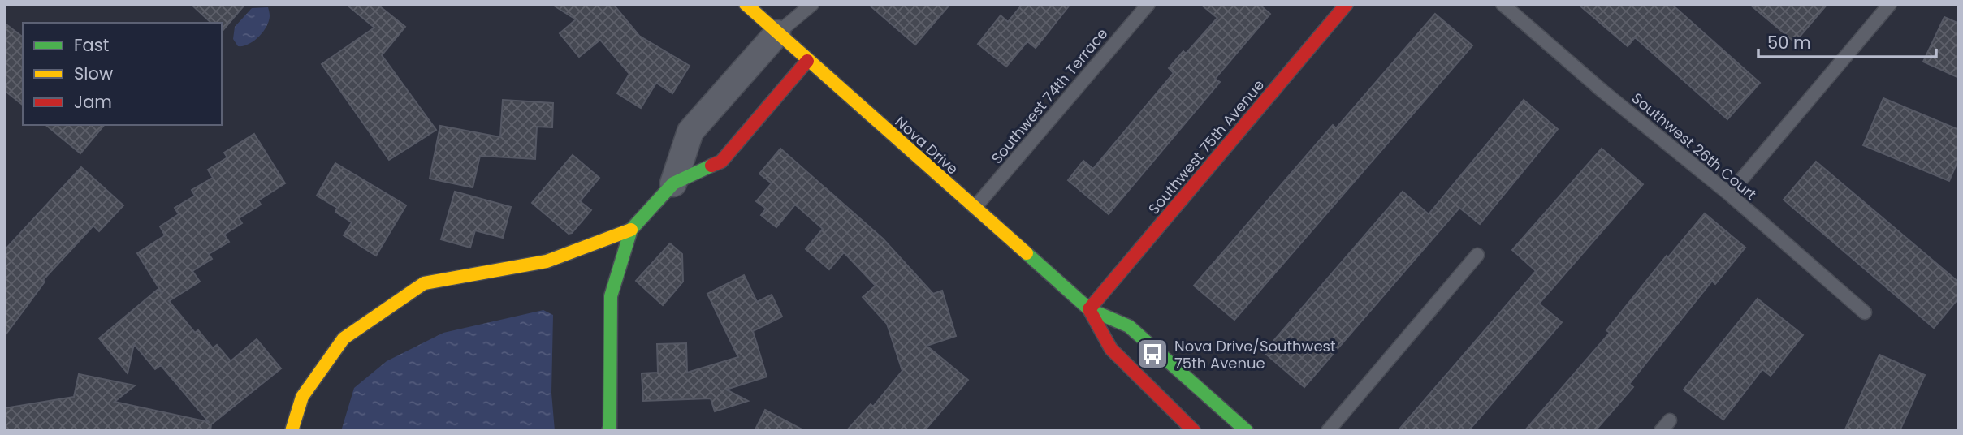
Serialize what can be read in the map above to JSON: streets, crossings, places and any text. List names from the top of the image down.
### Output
{
  "streets": {
    "street": ["Nova Drive", "Southwest 75th Avenue"],
    "lane": ["Southwest 74th Terrace", "Southwest 26th Court"]
  },
  "crossings": [
    ["Southwest 74th Terrace", "Nova Drive"],
    ["Nova Drive", "Southwest 75th Avenue"]
  ],
  "places": {
    "bus stop": ["Nova Drive/Southwest 75th Avenue"]
  },
  "legend": ["Fast", "Slow", "Jam"],
  "scale_bar": "50 m"
}
